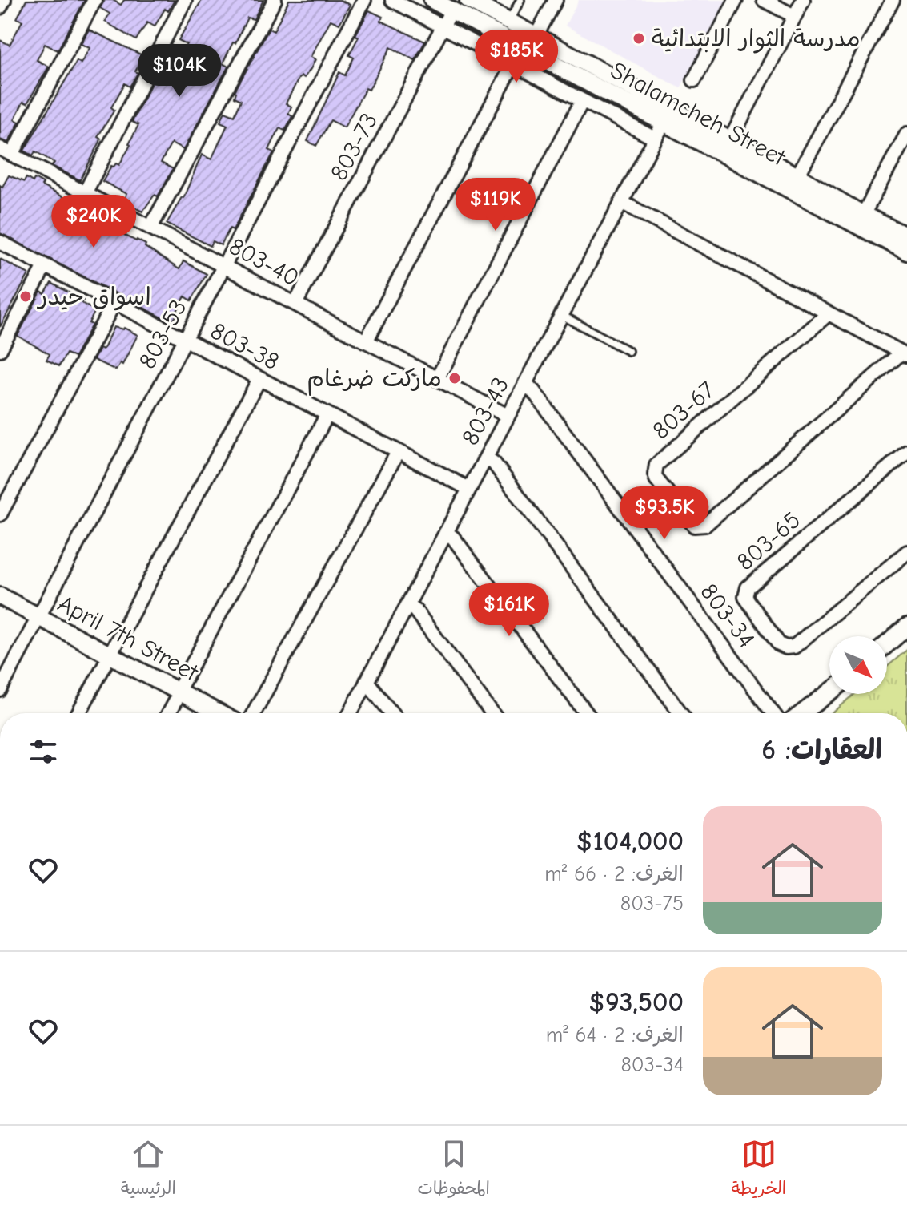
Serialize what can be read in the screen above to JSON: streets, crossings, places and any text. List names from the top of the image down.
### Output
{
  "streets": {
    "street": [
      "Shalamcheh Street",
      "803-73",
      "803-40",
      "803-53",
      "803-38",
      "803-67",
      "803-43",
      "803-65",
      "803-34",
      "April 7th Street"
    ]
  },
  "crossings": [
    ["Shalamcheh Street", "803-73"],
    ["Shalamcheh Street", "803-43"],
    ["803-73", "803-40"],
    ["803-40", "803-53"],
    ["803-40", "803-43"],
    ["803-53", "803-38"],
    ["803-53", "April 7th Street"],
    ["803-38", "803-43"],
    ["803-43", "803-34"]
  ],
  "places": ["مدرسة الثوار الابتدائية", "اسواق حيدر", "ماركت ضرغام"],
  "north": "bottom right",
  "page": {
    "price": [
      "$185K",
      "$104K",
      "$119K",
      "$240K",
      "$93.5K",
      "$161K"
    ],
    "heading": "العقارات: 6",
    "list": [
      {
        "name": "$104,000",
        "note": "الغرف: 2 · 66 m² · 803-75"
      },
      {
        "name": "$93,500",
        "note": "الغرف: 2 · 64 m² · 803-34"
      }
    ],
    "tabs": ["الخريطة", "المحفوظات", "الرئيسية"]
  }
}
